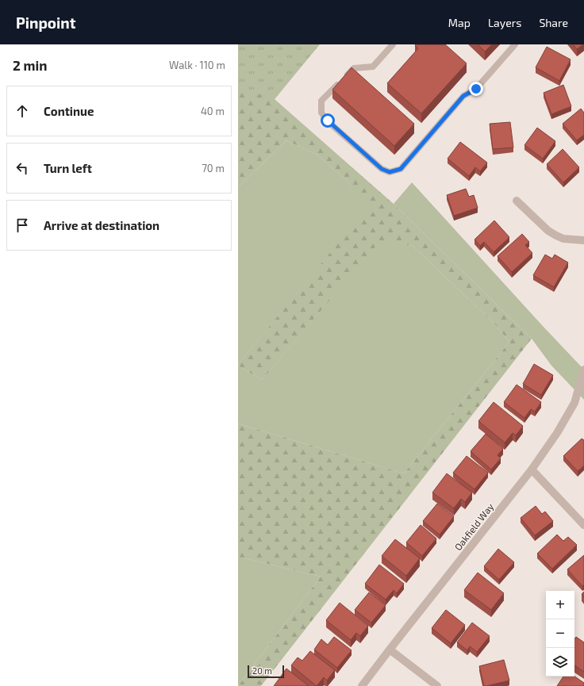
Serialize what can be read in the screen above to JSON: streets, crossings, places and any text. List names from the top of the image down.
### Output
{
  "streets": {
    "street": ["Oakfield Way"]
  },
  "scale_bar": "20 m",
  "page": {
    "header": "Pinpoint",
    "nav": ["Map", "Layers", "Share"],
    "heading": ["2 min", "Walk · 110 m"],
    "list": [
      ["Continue", "40 m"],
      ["Turn left", "70 m"],
      "Arrive at destination"
    ],
    "map_buttons": ["+", "−"],
    "scale": "20 m"
  }
}
